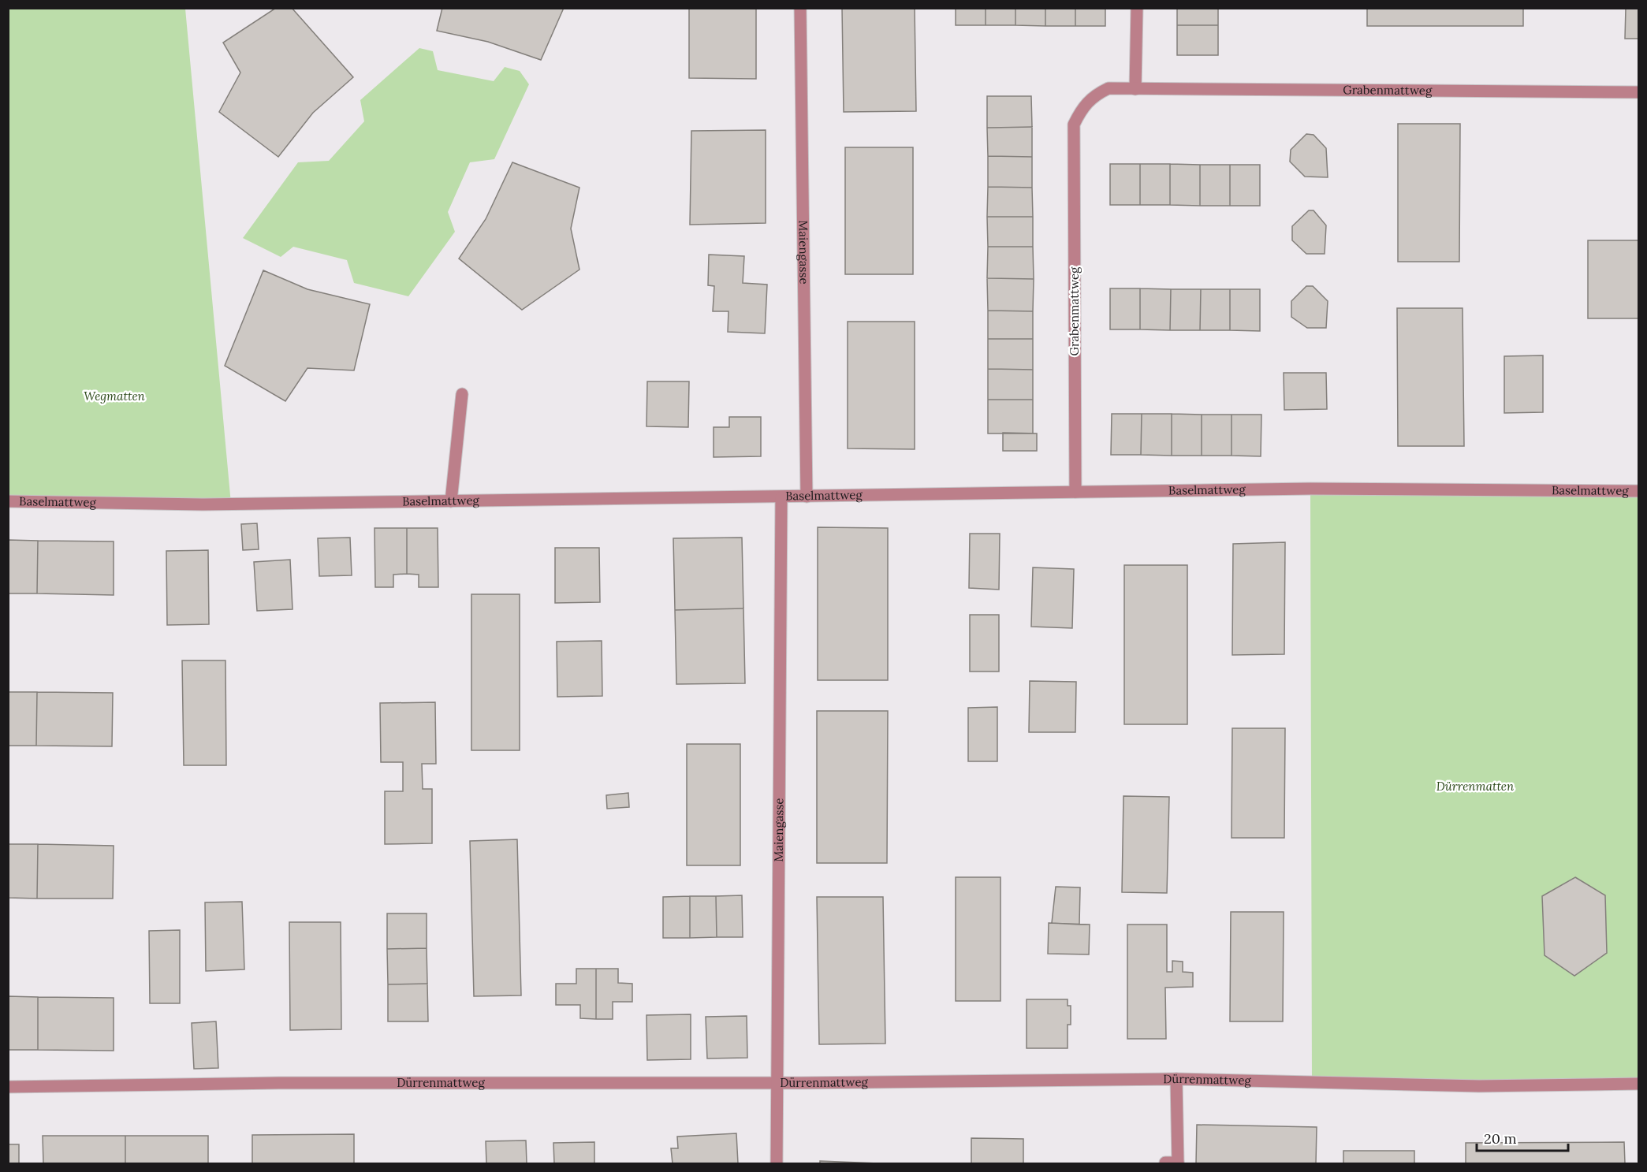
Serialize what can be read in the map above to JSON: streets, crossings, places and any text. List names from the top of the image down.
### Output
{
  "streets": {
    "street": [
      "Grabenmattweg",
      "Maiengasse",
      "Baselmattweg",
      "Dürrenmattweg"
    ]
  },
  "crossings": [
    ["Grabenmattweg", "Baselmattweg"],
    ["Maiengasse", "Baselmattweg"],
    ["Maiengasse", "Dürrenmattweg"]
  ],
  "parks": ["Wegmatten", "Dürrenmatten"],
  "scale_bar": "20 m"
}
